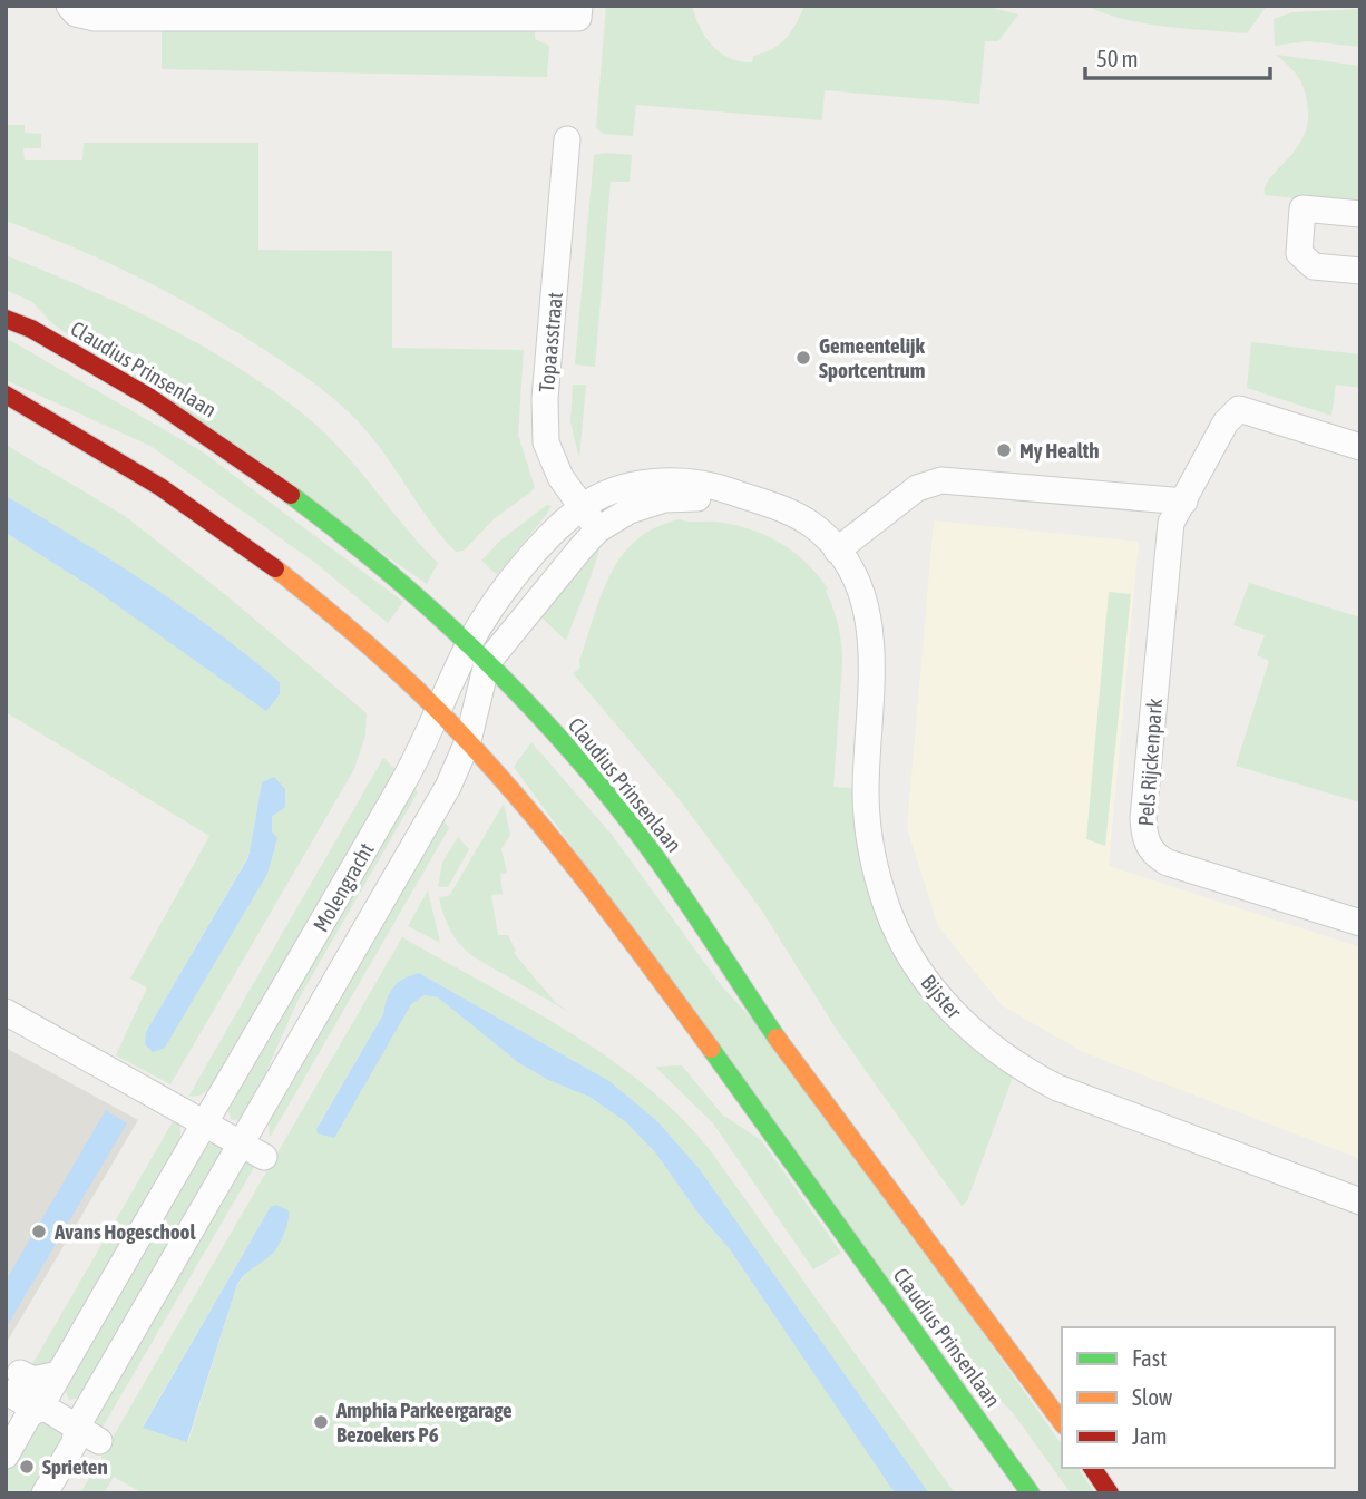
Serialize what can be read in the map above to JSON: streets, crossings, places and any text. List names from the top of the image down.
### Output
{
  "streets": {
    "main road": ["Claudius Prinsenlaan"],
    "street": [
      "Topaasstraat",
      "Pels Rijckenpark",
      "Molengracht",
      "Bijster"
    ]
  },
  "crossings": [
    ["Topaasstraat", "Bijster"],
    ["Claudius Prinsenlaan", "Molengracht"],
    ["Claudius Prinsenlaan", "Bijster"],
    ["Molengracht", "Bijster"]
  ],
  "places": [
    "Gemeentelijk Sportcentrum",
    "My Health",
    "Avans Hogeschool",
    "Amphia Parkeergarage Bezoekers P6",
    "Sprieten"
  ],
  "legend": ["Fast", "Slow", "Jam"],
  "scale_bar": "50 m"
}
